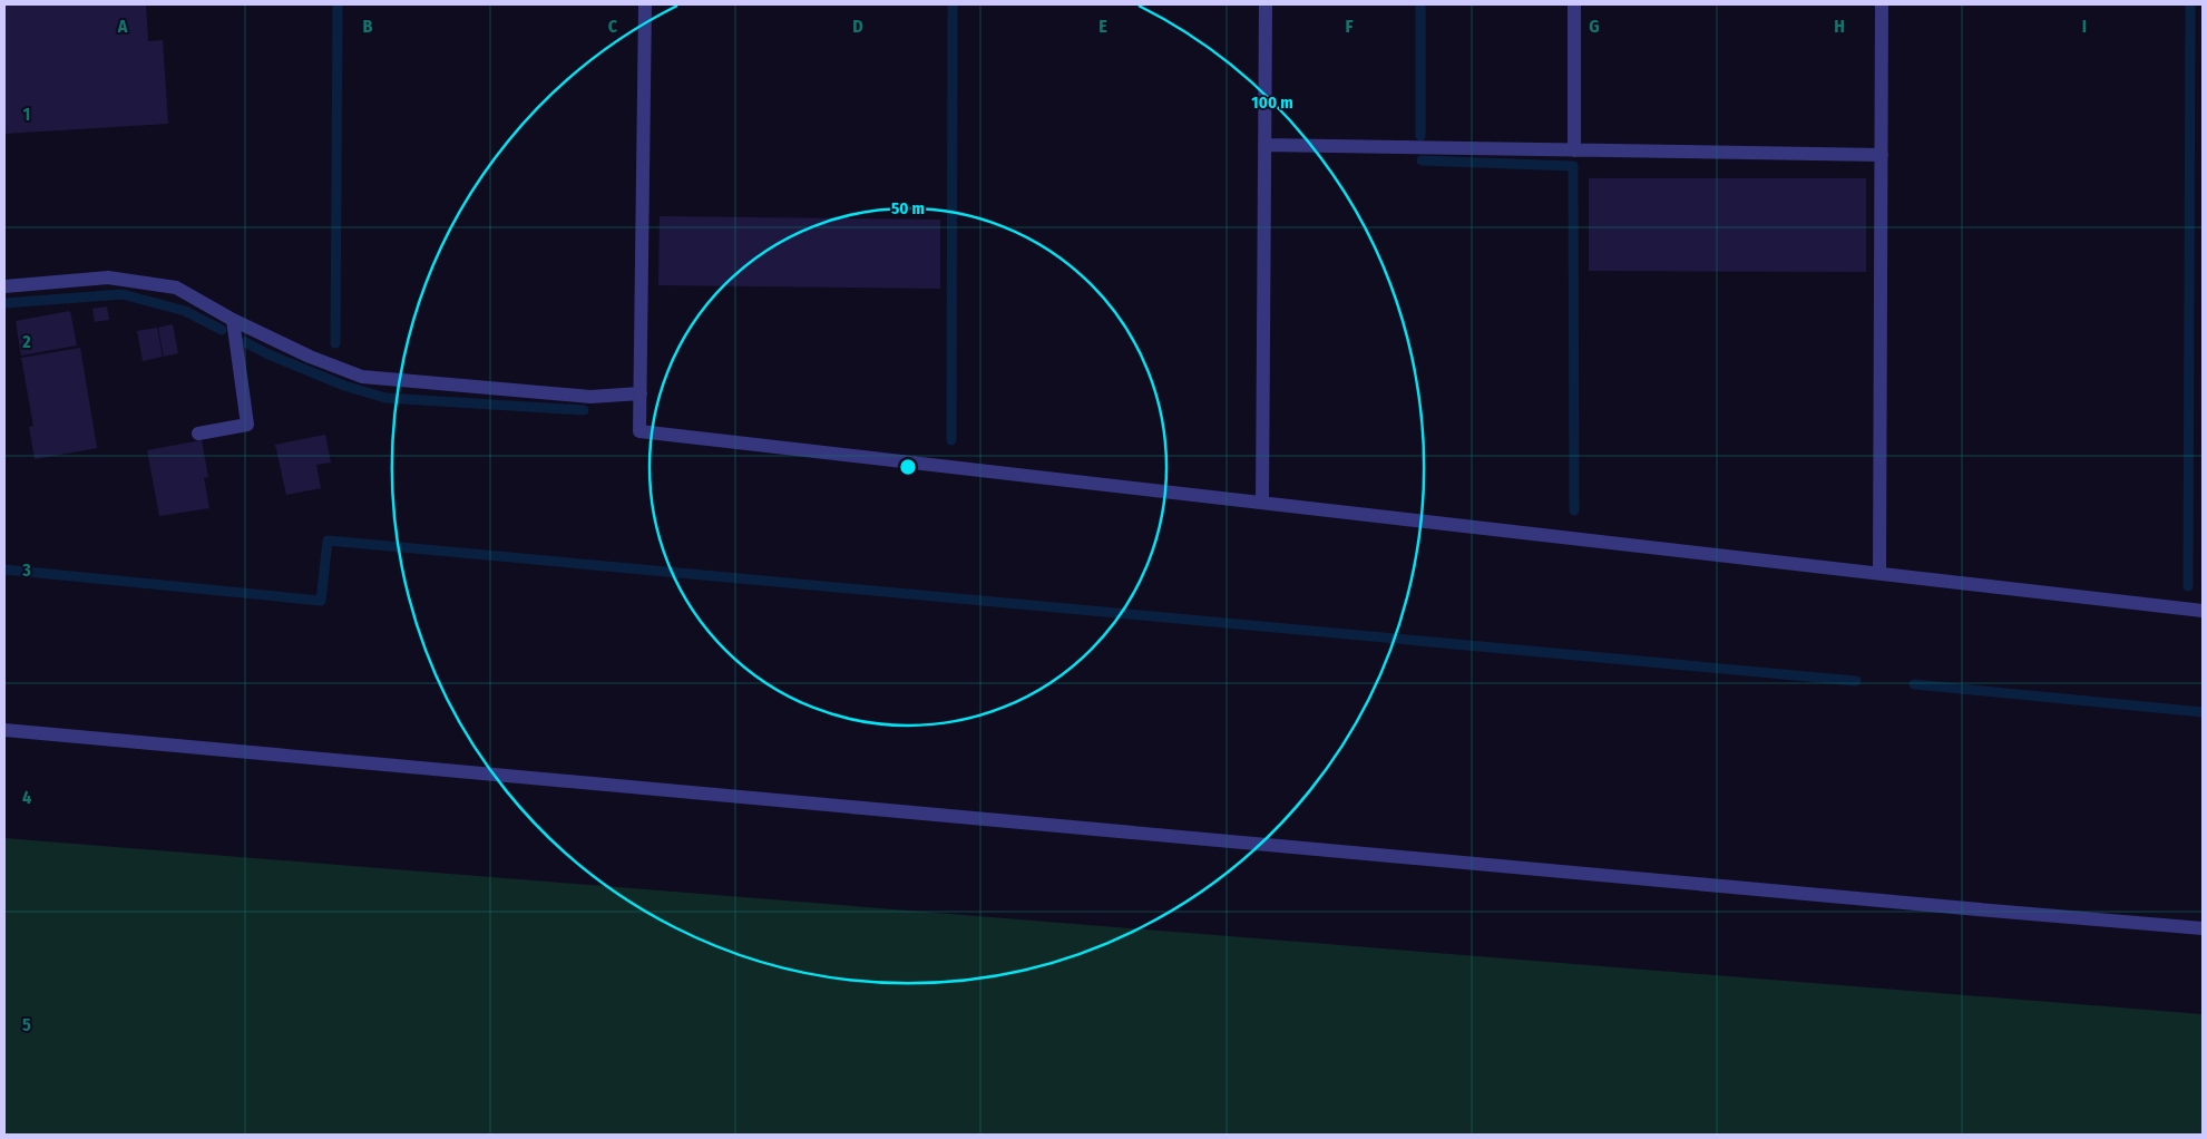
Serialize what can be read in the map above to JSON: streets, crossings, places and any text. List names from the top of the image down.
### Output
{
  "grid": {
    "columns": [
      "A",
      "B",
      "C",
      "D",
      "E",
      "F",
      "G",
      "H",
      "I"
    ],
    "rows": [
      "1",
      "2",
      "3",
      "4",
      "5"
    ]
  },
  "rings": ["100 m", "50 m"]
}
